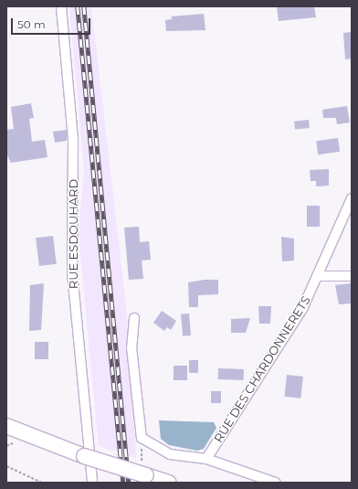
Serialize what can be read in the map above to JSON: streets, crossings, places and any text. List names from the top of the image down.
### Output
{
  "streets": {
    "street": ["RUE ESDOUHARD", "RUE DES CHARDONNERETS"]
  },
  "scale_bar": "50 m"
}
